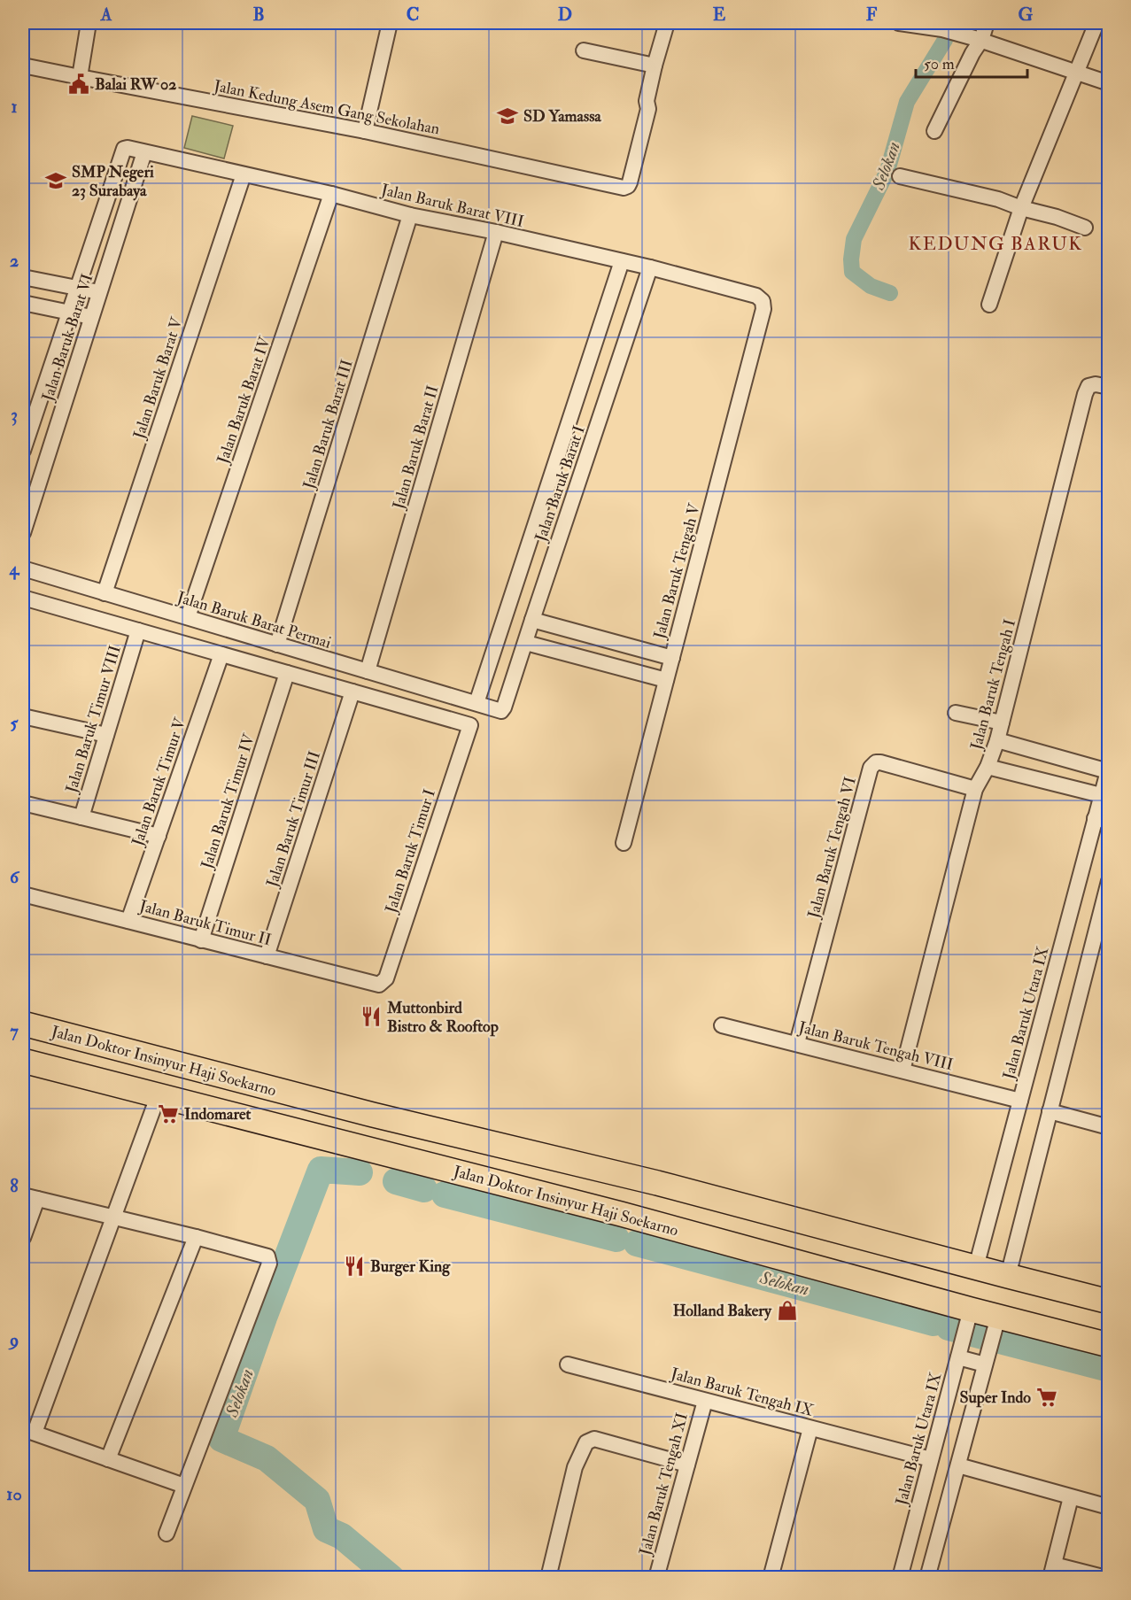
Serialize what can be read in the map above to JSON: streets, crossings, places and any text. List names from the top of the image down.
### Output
{
  "streets": {
    "main road": ["Jalan Doktor Insinyur Haji Soekarno"],
    "street": [
      "Jalan Kedung Asem Gang Sekolahan",
      "Jalan Baruk Barat VIII",
      "Jalan Baruk Barat VI",
      "Jalan Baruk Barat V",
      "Jalan Baruk Barat IV",
      "Jalan Baruk Barat III",
      "Jalan Baruk Barat II",
      "Jalan Baruk Barat I",
      "Jalan Baruk Tengah V",
      "Jalan Baruk Barat Permai",
      "Jalan Baruk Tengah I",
      "Jalan Baruk Timur VIII",
      "Jalan Baruk Timur V",
      "Jalan Baruk Timur IV",
      "Jalan Baruk Timur III",
      "Jalan Baruk Tengah VI",
      "Jalan Baruk Timur I",
      "Jalan Baruk Timur II",
      "Jalan Baruk Utara IX",
      "Jalan Baruk Tengah VIII",
      "Jalan Baruk Tengah IX",
      "Jalan Baruk Tengah XI"
    ]
  },
  "crossings": [
    ["Jalan Baruk Barat VIII", "Jalan Baruk Barat VI"],
    ["Jalan Baruk Barat VIII", "Jalan Baruk Barat V"],
    ["Jalan Baruk Barat VIII", "Jalan Baruk Barat IV"],
    ["Jalan Baruk Barat VIII", "Jalan Baruk Barat III"],
    ["Jalan Baruk Barat VIII", "Jalan Baruk Barat II"],
    ["Jalan Baruk Barat VIII", "Jalan Baruk Barat I"],
    ["Jalan Baruk Barat VIII", "Jalan Baruk Tengah V"],
    ["Jalan Baruk Barat V", "Jalan Baruk Barat Permai"],
    ["Jalan Baruk Barat IV", "Jalan Baruk Barat Permai"],
    ["Jalan Baruk Barat III", "Jalan Baruk Barat Permai"],
    ["Jalan Baruk Barat II", "Jalan Baruk Barat Permai"],
    ["Jalan Baruk Barat I", "Jalan Baruk Barat Permai"],
    ["Jalan Baruk Tengah I", "Jalan Baruk Tengah VI"],
    ["Jalan Baruk Tengah I", "Jalan Baruk Tengah VIII"],
    ["Jalan Baruk Timur V", "Jalan Baruk Timur II"],
    ["Jalan Baruk Timur IV", "Jalan Baruk Timur II"],
    ["Jalan Baruk Timur III", "Jalan Baruk Timur I"],
    ["Jalan Baruk Timur III", "Jalan Baruk Timur II"],
    ["Jalan Baruk Tengah VI", "Jalan Baruk Tengah VIII"],
    ["Jalan Baruk Timur I", "Jalan Baruk Timur II"],
    ["Jalan Baruk Utara IX", "Jalan Baruk Tengah VIII"],
    ["Jalan Baruk Utara IX", "Jalan Doktor Insinyur Haji Soekarno"],
    ["Jalan Baruk Utara IX", "Jalan Baruk Tengah IX"],
    ["Jalan Baruk Tengah IX", "Jalan Baruk Tengah XI"]
  ],
  "districts": ["KEDUNG BARUK"],
  "water": ["Selokan"],
  "places": {
    "public building": ["Balai RW 02"],
    "school or university": ["SD Yamassa", "SMP Negeri 23 Surabaya"],
    "restaurant": ["Muttonbird Bistro & Rooftop", "Burger King"],
    "supermarket": ["Indomaret", "Super Indo"],
    "shop": ["Holland Bakery"]
  },
  "scale_bar": "50 m",
  "grid": {
    "columns": [
      "A",
      "B",
      "C",
      "D",
      "E",
      "F",
      "G"
    ],
    "rows": [
      "1",
      "2",
      "3",
      "4",
      "5",
      "6",
      "7",
      "8",
      "9",
      "10"
    ]
  }
}
